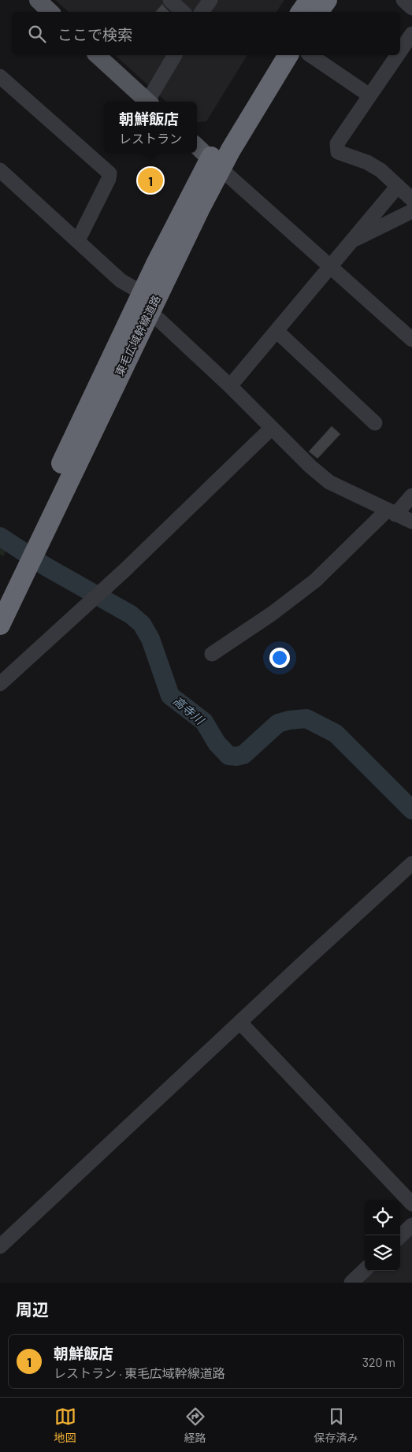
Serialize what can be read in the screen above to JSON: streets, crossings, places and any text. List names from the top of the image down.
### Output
{
  "streets": {
    "highway": ["東毛広域幹線道路"]
  },
  "water": ["高寺川"],
  "page": {
    "search": "ここで検索",
    "popup": ["朝鮮飯店", "レストラン"],
    "pins": "1",
    "heading": "周辺",
    "list": [
      {
        "mark": "1",
        "name": "朝鮮飯店",
        "note": "レストラン · 東毛広域幹線道路",
        "value": "320 m"
      }
    ],
    "nav": ["地図", "経路", "保存済み"]
  }
}
